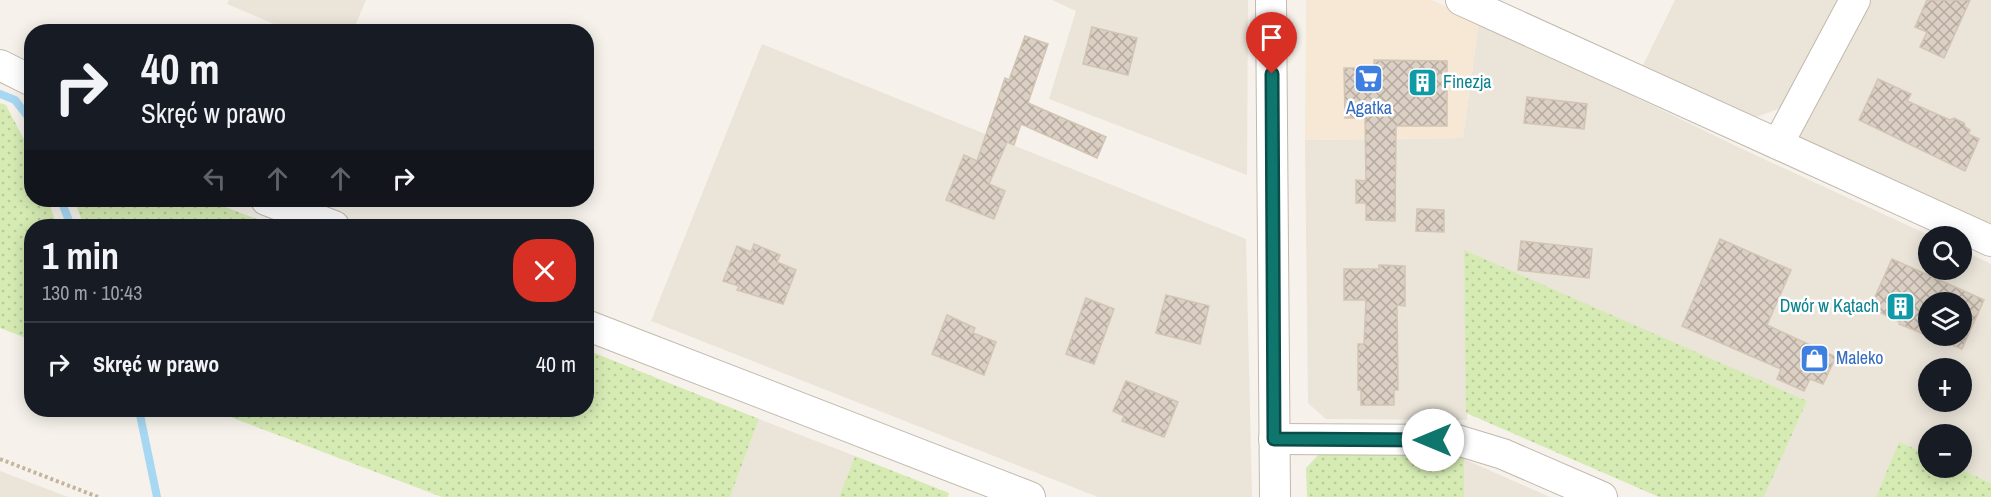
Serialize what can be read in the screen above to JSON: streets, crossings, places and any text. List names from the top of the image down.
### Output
{
  "places": {
    "supermarket": ["Agatka"],
    "building": ["Finezja", "Dwór w Kątach"],
    "shop": ["Maleko"]
  },
  "page": {
    "turn": ["40 m", "Skręć w prawo"],
    "heading": ["1 min", "130 m · 10:43"],
    "map_buttons": ["+", "−"],
    "list": [
      {
        "name": "Skręć w prawo",
        "value": "40 m"
      }
    ]
  }
}
